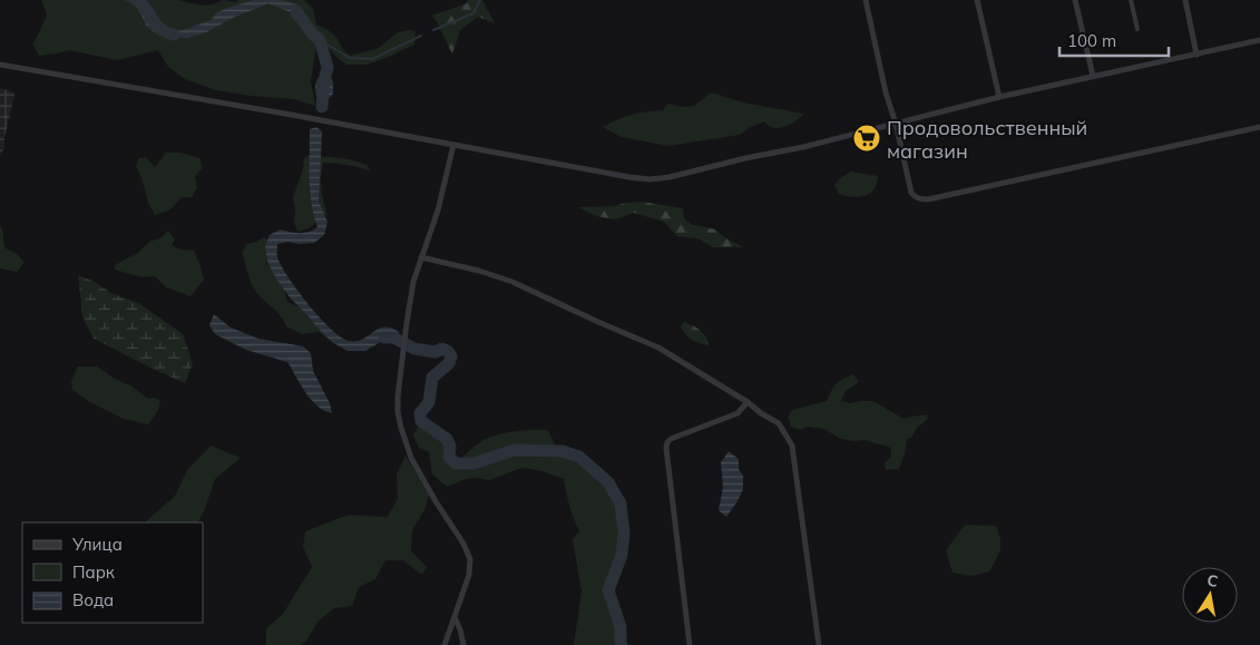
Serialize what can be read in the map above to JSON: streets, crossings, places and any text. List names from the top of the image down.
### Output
{
  "places": {
    "supermarket": ["Продовольственный магазин"]
  },
  "legend": ["Улица", "Парк", "Вода"],
  "scale_bar": "100 m",
  "north": "top"
}
